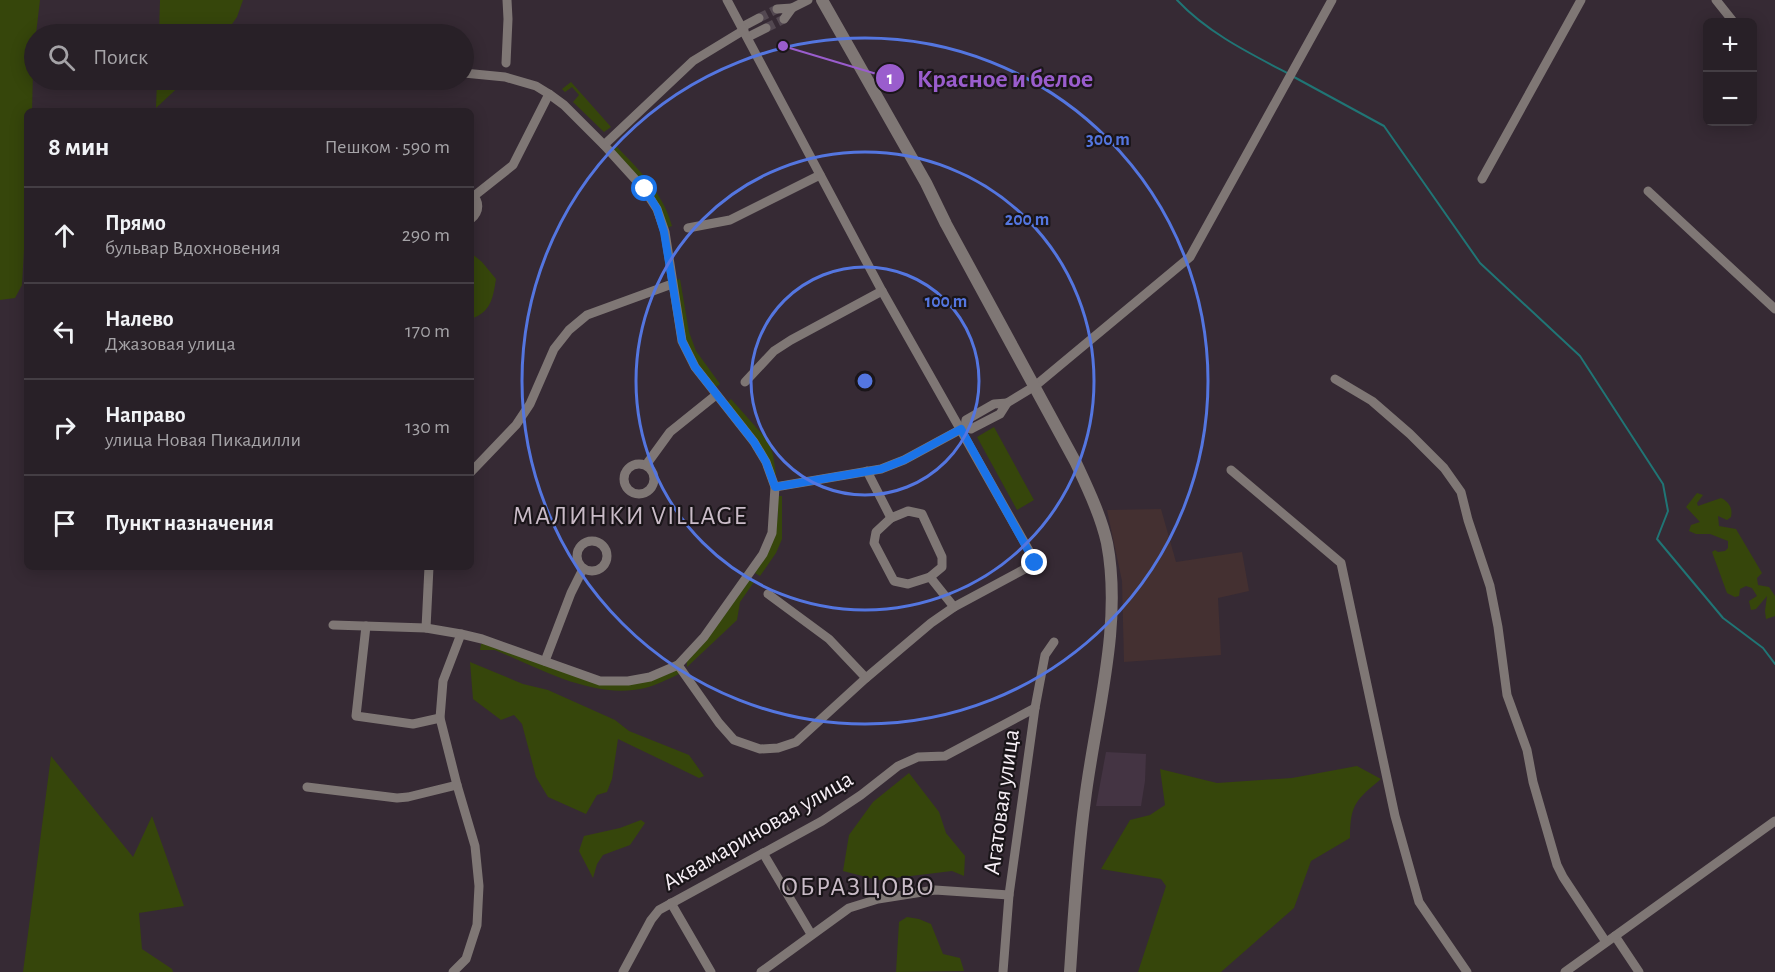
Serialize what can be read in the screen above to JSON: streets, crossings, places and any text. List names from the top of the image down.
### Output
{
  "streets": {
    "street": ["Агатовая улица", "Аквамариновая улица"]
  },
  "crossings": [
    ["Агатовая улица", "Аквамариновая улица"]
  ],
  "districts": ["МАЛИНКИ VILLAGE", "ОБРАЗЦОВО"],
  "places": ["Красное и белое"],
  "page": {
    "map_buttons": ["+", "−"],
    "search": "Поиск",
    "heading": ["8 мин", "Пешком · 590 m"],
    "list": [
      ["Прямо", "бульвар Вдохновения", "290 m"],
      ["Налево", "Джазовая улица", "170 m"],
      ["Направо", "улица Новая Пикадилли", "130 m"],
      "Пункт назначения"
    ]
  },
  "rings": ["300 m", "200 m", "100 m"]
}
